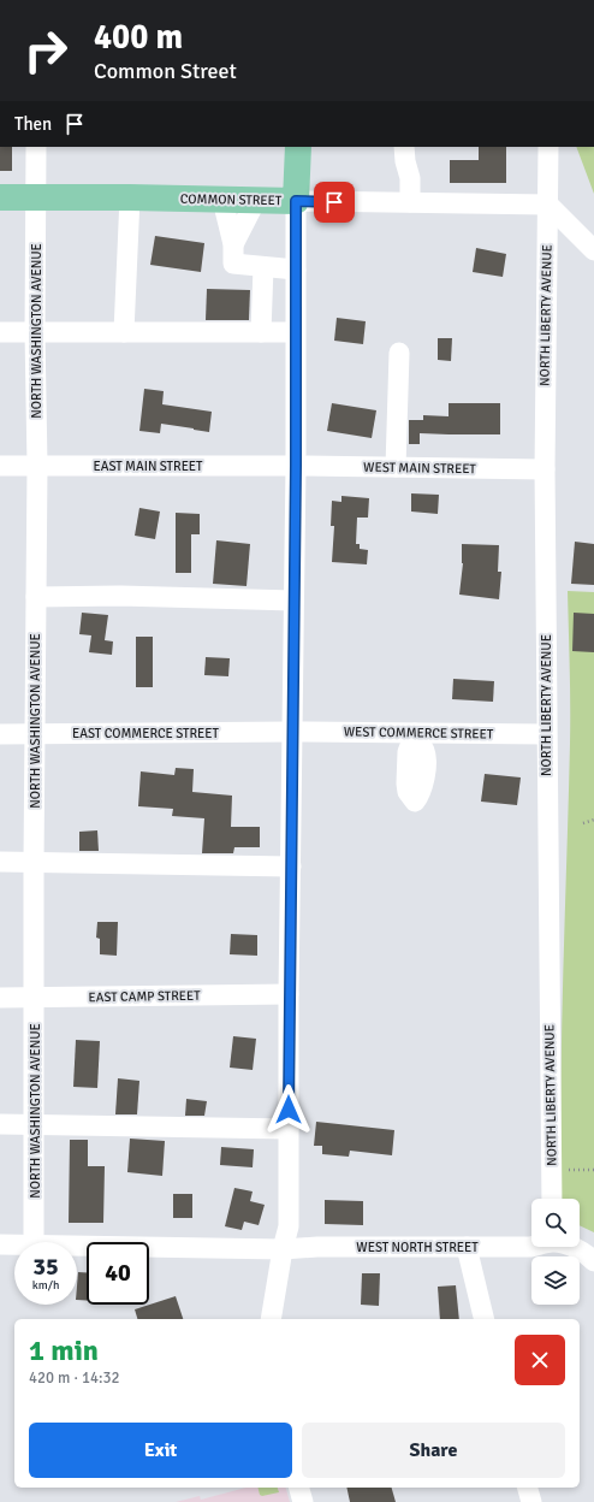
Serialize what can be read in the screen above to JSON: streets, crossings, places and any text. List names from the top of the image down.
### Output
{
  "streets": {
    "main road": ["COMMON STREET"],
    "street": [
      "NORTH LIBERTY AVENUE",
      "NORTH WASHINGTON AVENUE",
      "EAST MAIN STREET",
      "WEST MAIN STREET",
      "EAST COMMERCE STREET",
      "WEST COMMERCE STREET",
      "EAST CAMP STREET",
      "WEST NORTH STREET"
    ]
  },
  "crossings": [
    ["COMMON STREET", "NORTH LIBERTY AVENUE"],
    ["COMMON STREET", "NORTH WASHINGTON AVENUE"],
    ["NORTH LIBERTY AVENUE", "WEST MAIN STREET"],
    ["NORTH LIBERTY AVENUE", "WEST COMMERCE STREET"],
    ["NORTH WASHINGTON AVENUE", "EAST MAIN STREET"],
    ["NORTH WASHINGTON AVENUE", "EAST COMMERCE STREET"],
    ["NORTH WASHINGTON AVENUE", "EAST CAMP STREET"],
    ["EAST MAIN STREET", "WEST MAIN STREET"],
    ["EAST COMMERCE STREET", "WEST COMMERCE STREET"]
  ],
  "page": {
    "turn": ["400 m", "Common Street"],
    "then": "Then",
    "speed": "35 km/h",
    "limit": "40",
    "heading": ["1 min", "420 m · 14:32"],
    "buttons": ["Exit", "Share"]
  }
}
